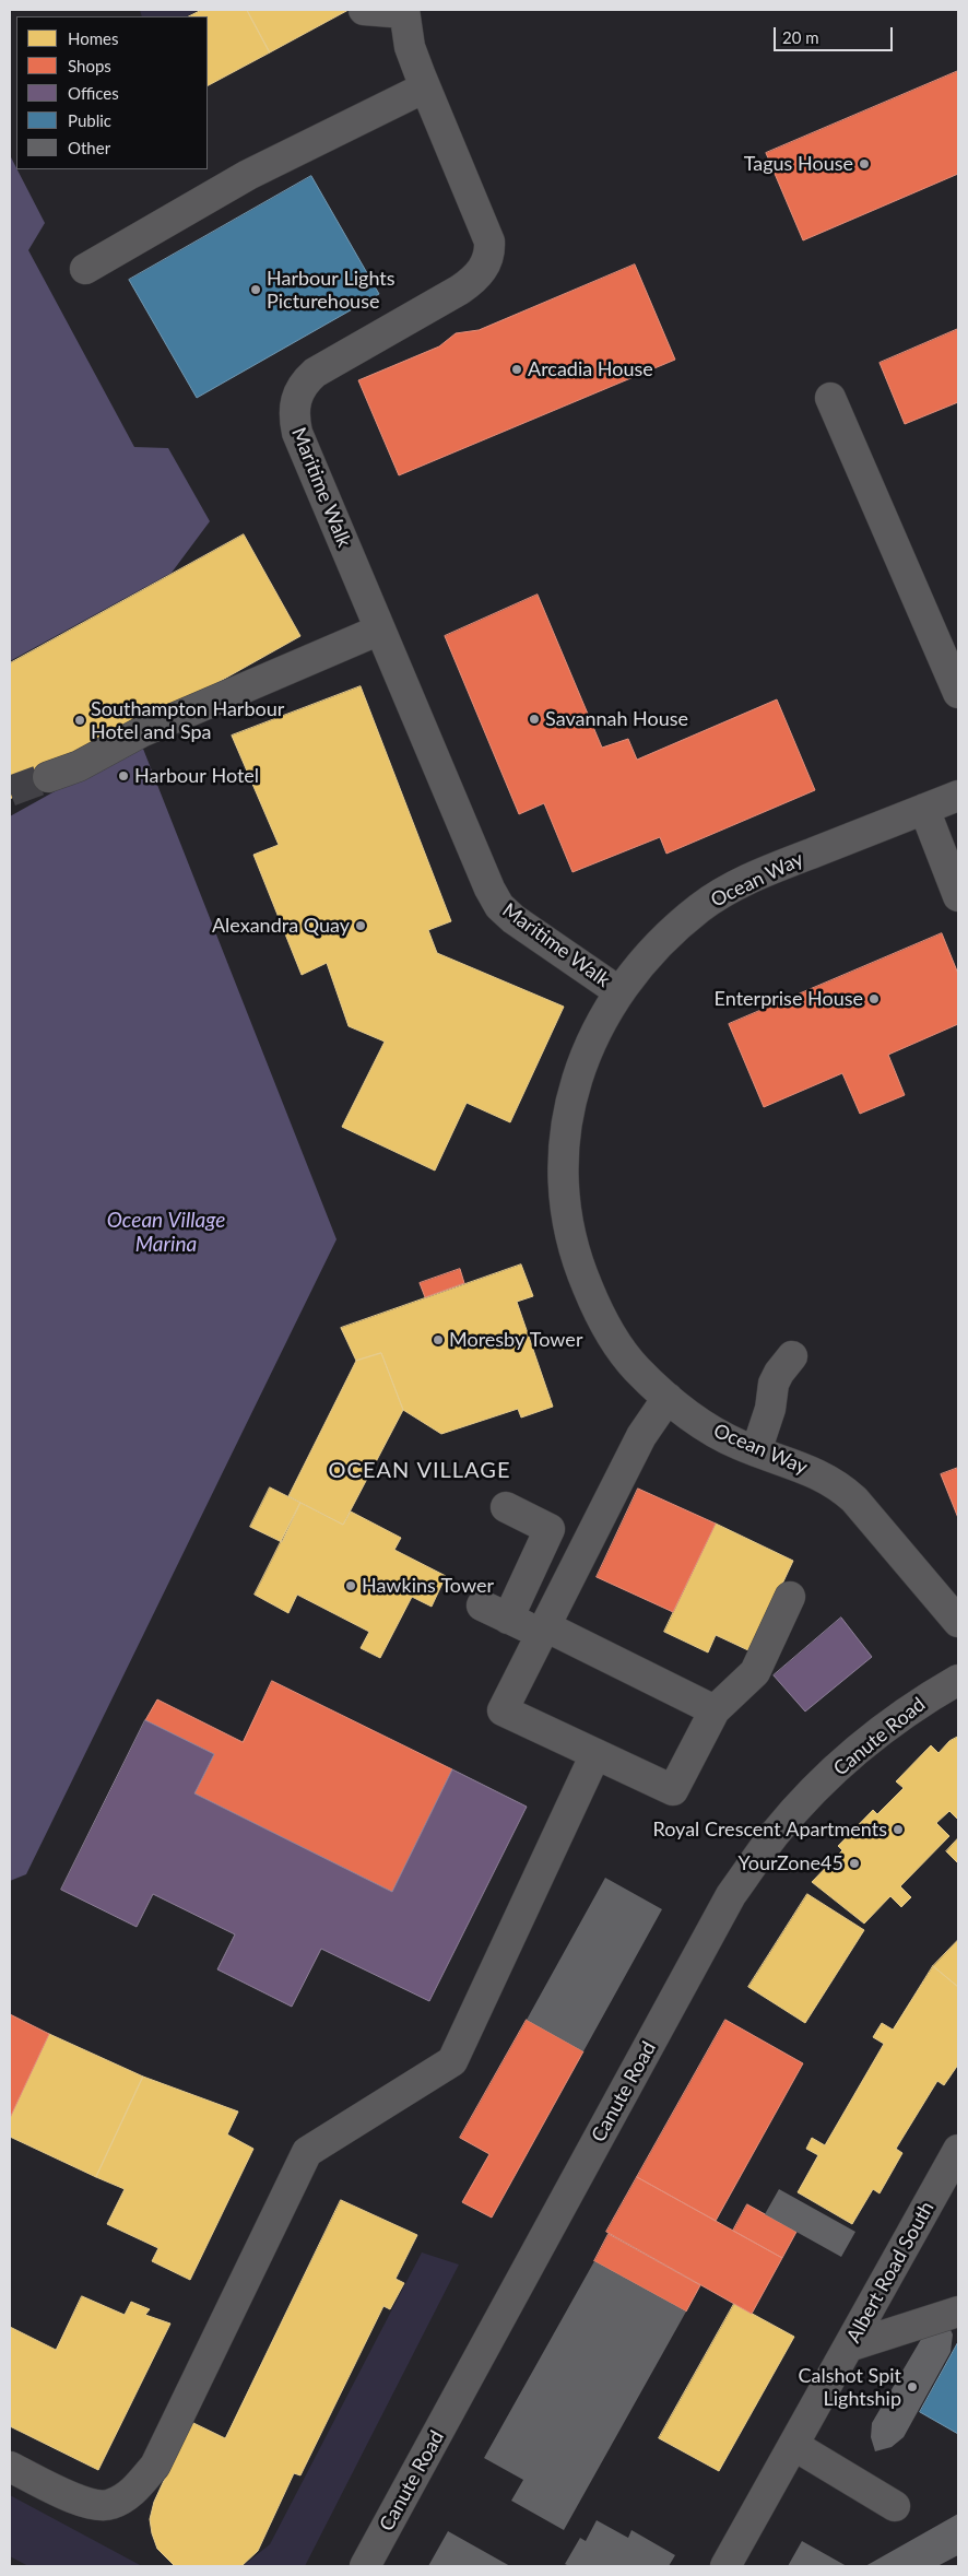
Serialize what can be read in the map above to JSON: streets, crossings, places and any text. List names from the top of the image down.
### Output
{
  "streets": {
    "street": [
      "Maritime Walk",
      "Ocean Way",
      "Canute Road",
      "Albert Road South"
    ]
  },
  "crossings": [
    ["Maritime Walk", "Ocean Way"]
  ],
  "districts": ["OCEAN VILLAGE"],
  "water": ["Ocean Village Marina"],
  "places": [
    "Tagus House",
    "Harbour Lights Picturehouse",
    "Arcadia House",
    "Savannah House",
    "Southampton Harbour Hotel and Spa",
    "Harbour Hotel",
    "Alexandra Quay",
    "Enterprise House",
    "Moresby Tower",
    "Hawkins Tower",
    "Royal Crescent Apartments",
    "YourZone45",
    "Calshot Spit Lightship"
  ],
  "legend": [
    "Homes",
    "Shops",
    "Offices",
    "Public",
    "Other"
  ],
  "scale_bar": "20 m"
}
